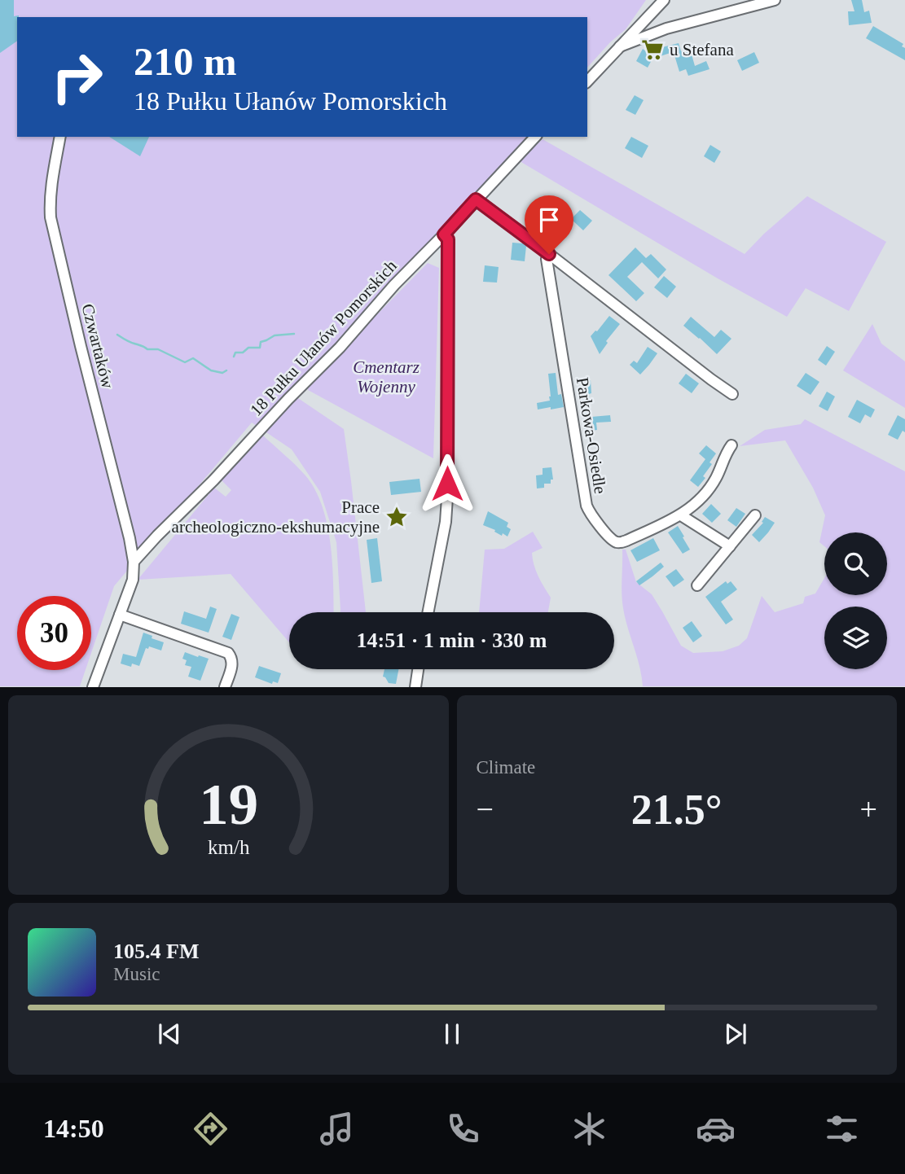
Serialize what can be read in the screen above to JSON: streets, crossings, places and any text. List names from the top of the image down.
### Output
{
  "streets": {
    "street": ["18 Pułku Ułanów Pomorskich", "Czwartaków", "Parkowa-Osiedle"]
  },
  "crossings": [
    ["18 Pułku Ułanów Pomorskich", "Czwartaków"]
  ],
  "parks": ["Cmentarz Wojenny"],
  "places": {
    "supermarket": ["u Stefana"],
    "place": ["Prace archeologiczno-ekshumacyjne"]
  },
  "page": {
    "turn": ["210 m", "18 Pułku Ułanów Pomorskich"],
    "limit": "30",
    "trip": "14:51 · 1 min · 330 m",
    "tile": "Climate",
    "heat": ["−", "21.5°", "+"],
    "song": ["105.4 FM", "Music"],
    "tabs": "14:50",
    "gauge": ["19", "km/h"]
  }
}
